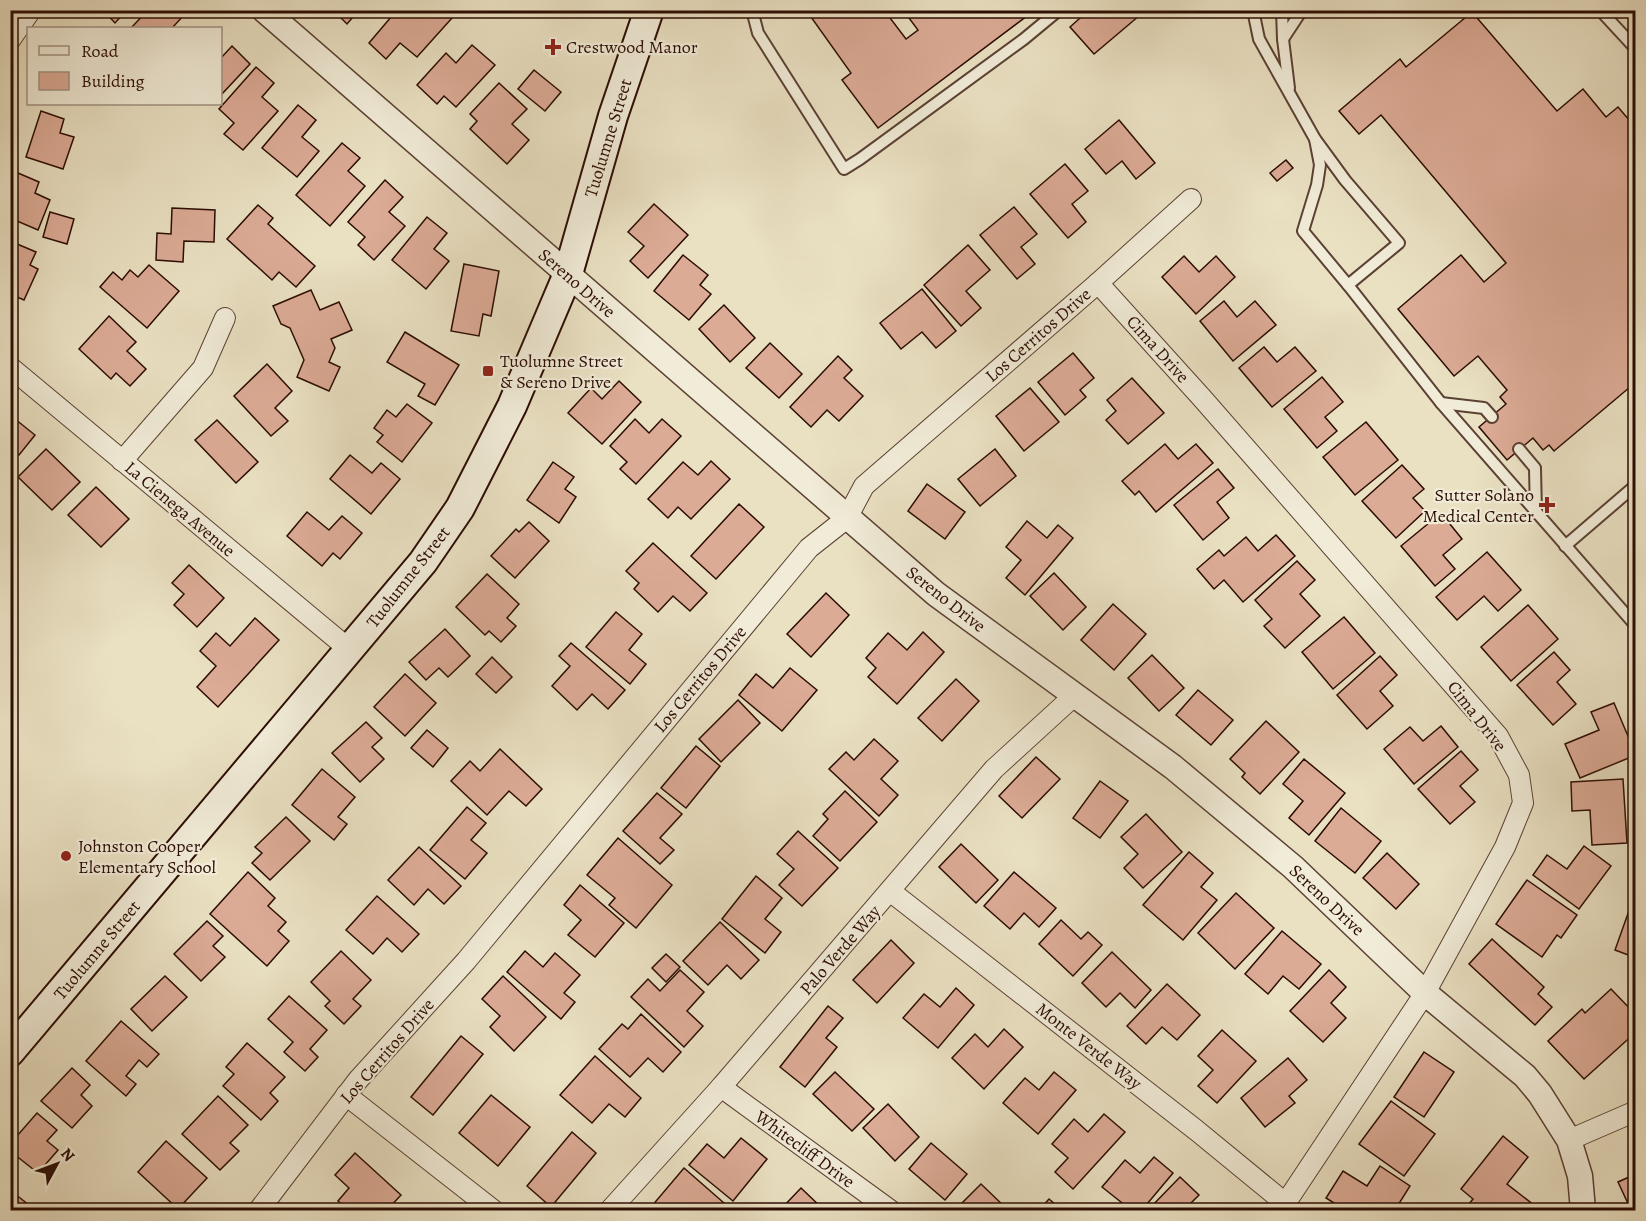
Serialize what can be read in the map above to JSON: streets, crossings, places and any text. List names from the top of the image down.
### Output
{
  "streets": {
    "main road": ["Tuolumne Street"],
    "street": [
      "Sereno Drive",
      "Los Cerritos Drive",
      "Cima Drive",
      "La Cienega Avenue",
      "Palo Verde Way",
      "Monte Verde Way",
      "Whitecliff Drive"
    ]
  },
  "crossings": [
    ["Tuolumne Street", "Sereno Drive"],
    ["Tuolumne Street", "La Cienega Avenue"],
    ["Sereno Drive", "Los Cerritos Drive"],
    ["Sereno Drive", "Cima Drive"],
    ["Sereno Drive", "Palo Verde Way"],
    ["Los Cerritos Drive", "Cima Drive"],
    ["Cima Drive", "Monte Verde Way"],
    ["Palo Verde Way", "Monte Verde Way"],
    ["Palo Verde Way", "Whitecliff Drive"]
  ],
  "places": {
    "health": ["Crestwood Manor", "Sutter Solano Medical Center"],
    "transit": ["Tuolumne Street & Sereno Drive"],
    "other": ["Johnston Cooper Elementary School"]
  },
  "legend": ["Road", "Building"],
  "north": "top right"
}
